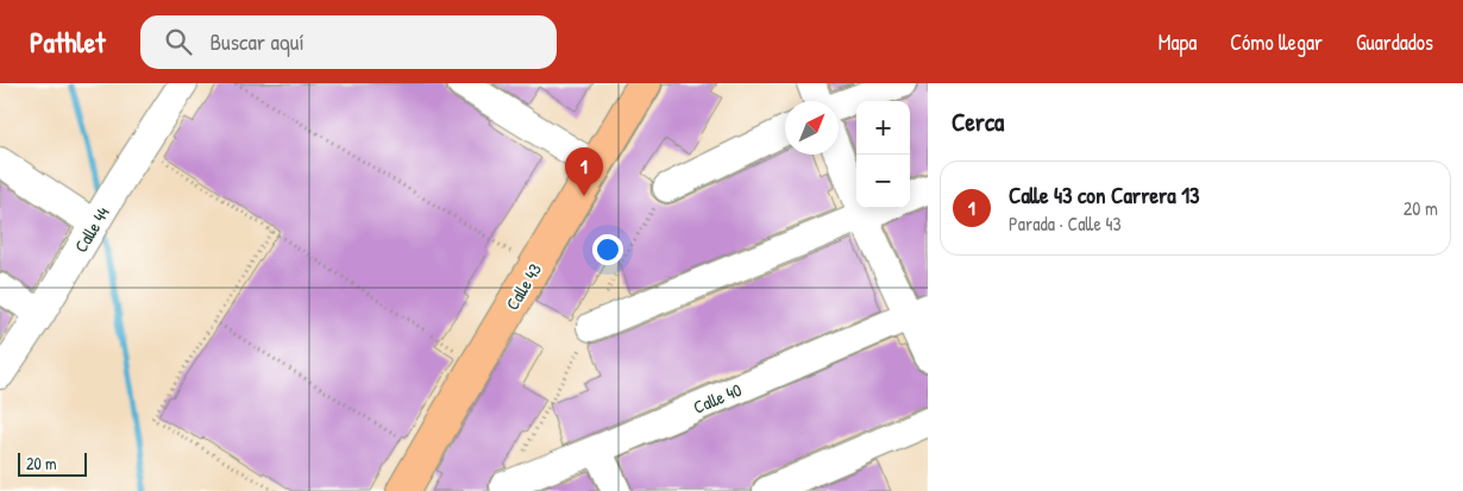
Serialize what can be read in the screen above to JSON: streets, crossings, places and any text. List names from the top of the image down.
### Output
{
  "streets": {
    "main road": ["Calle 43"],
    "street": ["Calle 44", "Calle 40"]
  },
  "scale_bar": "20 m",
  "north": "top right",
  "page": {
    "header": "Pathlet",
    "search": "Buscar aquí",
    "nav": ["Mapa", "Cómo llegar", "Guardados"],
    "heading": "Cerca",
    "map_buttons": ["+", "−"],
    "pins": "1",
    "list": [
      {
        "mark": "1",
        "name": "Calle 43 con Carrera 13",
        "note": "Parada · Calle 43",
        "value": "20 m"
      }
    ],
    "scale": "20 m"
  }
}
